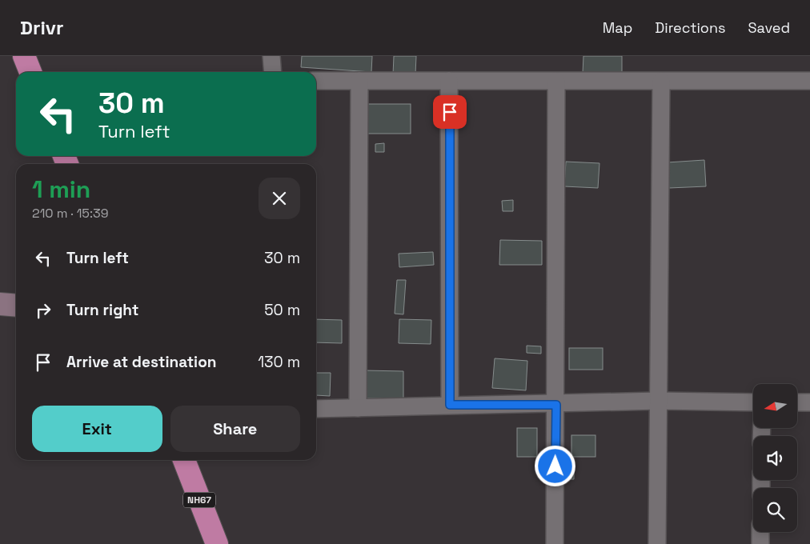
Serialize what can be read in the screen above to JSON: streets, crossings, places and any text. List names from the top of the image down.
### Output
{
  "streets": {
    "highway": ["NH67"]
  },
  "north": "left",
  "page": {
    "header": "Drivr",
    "nav": ["Map", "Directions", "Saved"],
    "turn": ["30 m", "Turn left"],
    "heading": ["1 min", "210 m · 15:39"],
    "list": [
      {
        "name": "Turn left",
        "value": "30 m"
      },
      {
        "name": "Turn right",
        "value": "50 m"
      },
      {
        "name": "Arrive at destination",
        "value": "130 m"
      }
    ],
    "buttons": ["Exit", "Share"]
  }
}
